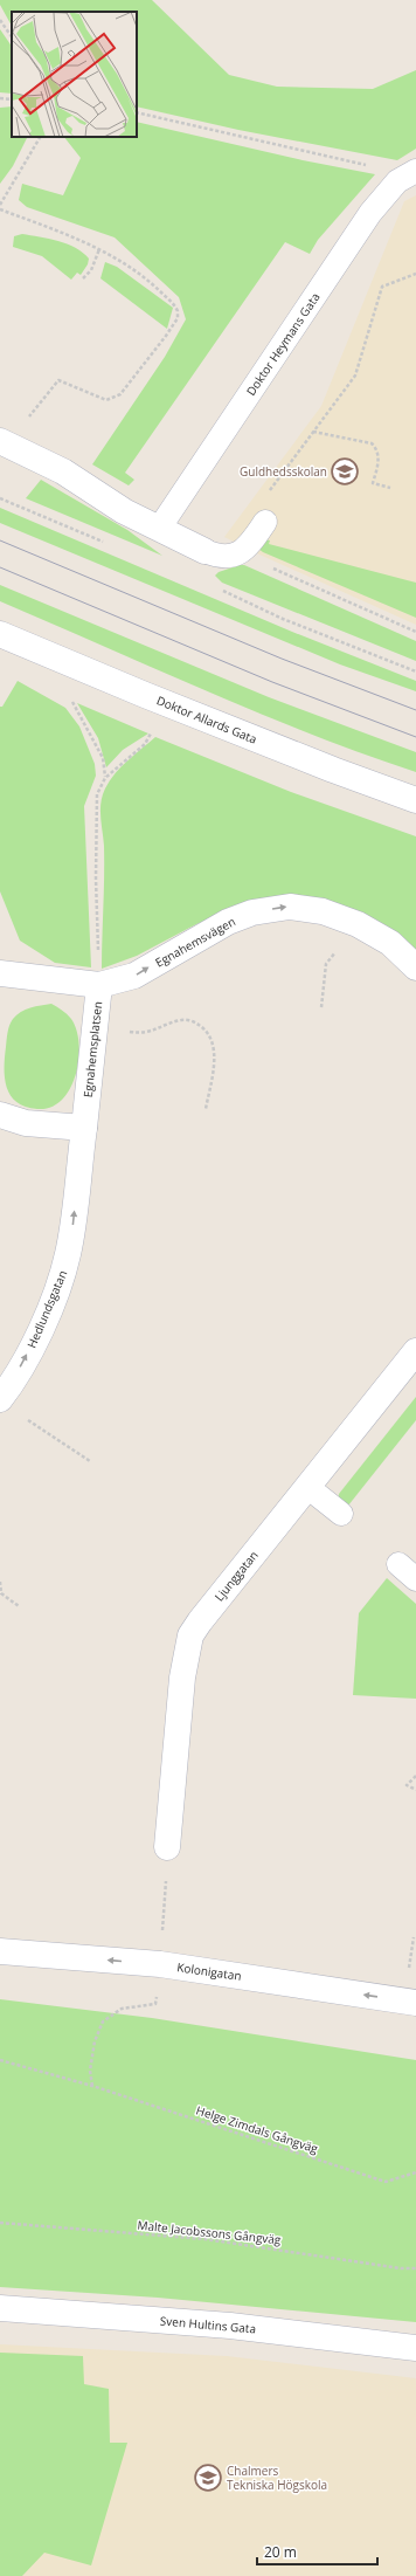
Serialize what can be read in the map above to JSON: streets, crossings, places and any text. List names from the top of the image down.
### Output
{
  "streets": {
    "street": [
      "Doktor Allards Gata",
      "Egnahemsvägen",
      "Egnahemsplatsen",
      "Hedlundsgatan",
      "Ljunggatan",
      "Kolonigatan",
      "Sven Hultins Gata"
    ],
    "lane": ["Doktor Heymans Gata"],
    "path": ["Helge Zimdals Gångväg", "Malte Jacobssons Gångväg"]
  },
  "crossings": [
    ["Egnahemsvägen", "Egnahemsplatsen"],
    ["Egnahemsplatsen", "Hedlundsgatan"]
  ],
  "one_way": ["Egnahemsvägen", "Hedlundsgatan", "Kolonigatan"],
  "places": {
    "school or university": ["Guldhedsskolan", "Chalmers Tekniska Högskola"]
  },
  "scale_bar": "20 m"
}
